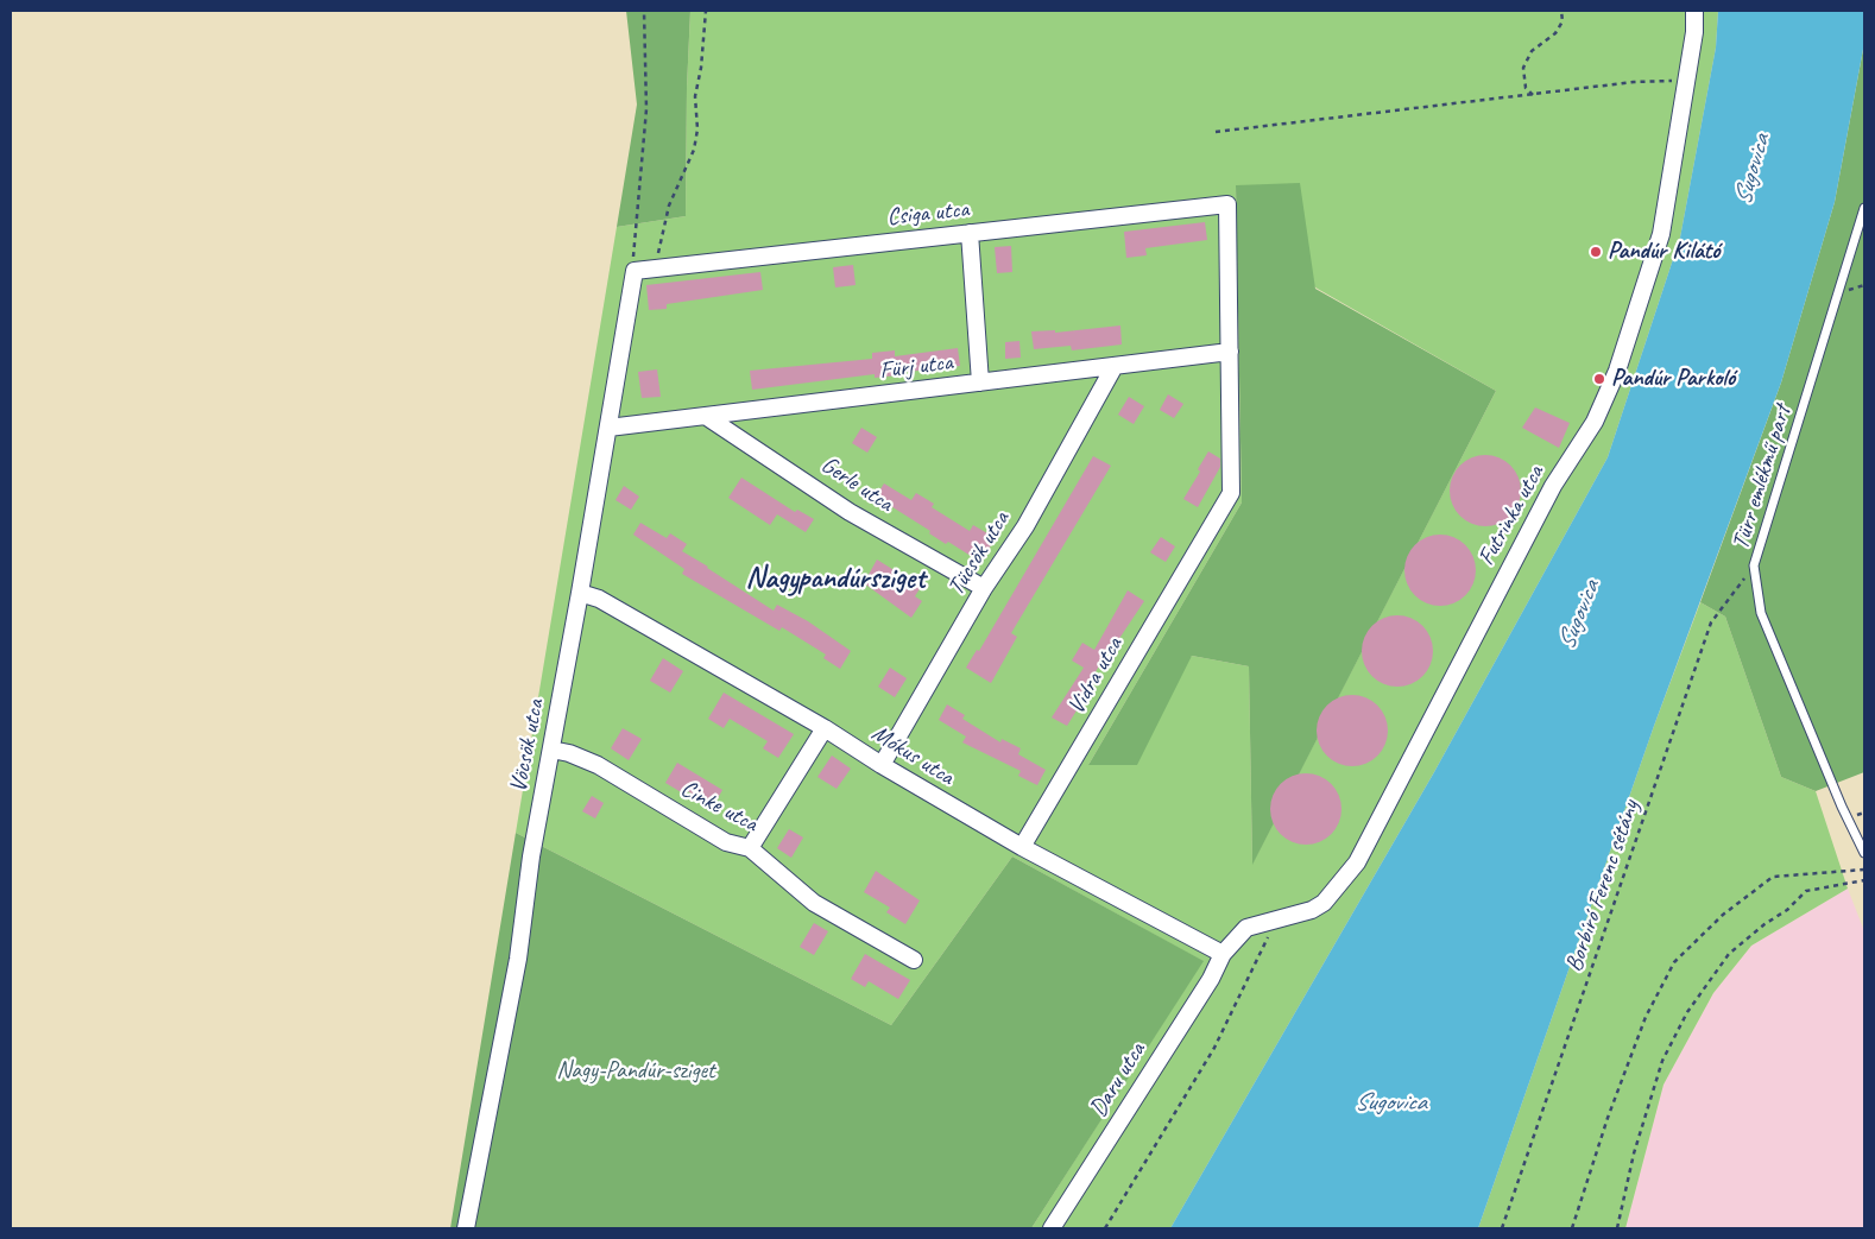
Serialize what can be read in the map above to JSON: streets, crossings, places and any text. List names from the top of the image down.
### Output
{
  "streets": {
    "street": [
      "Csiga utca",
      "Fürj utca",
      "Gerle utca",
      "Futrinka utca",
      "Tücsök utca",
      "Vidra utca",
      "Vöcsök utca",
      "Mókus utca",
      "Cinke utca",
      "Daru utca"
    ],
    "lane": ["Türr emlékmű part"],
    "path": ["Borbíró Ferenc sétány"]
  },
  "crossings": [
    ["Csiga utca", "Vidra utca"],
    ["Csiga utca", "Vöcsök utca"],
    ["Fürj utca", "Gerle utca"],
    ["Fürj utca", "Tücsök utca"],
    ["Fürj utca", "Vidra utca"],
    ["Fürj utca", "Vöcsök utca"],
    ["Türr emlékmű part", "Borbíró Ferenc sétány"],
    ["Gerle utca", "Tücsök utca"],
    ["Futrinka utca", "Mókus utca"],
    ["Futrinka utca", "Daru utca"],
    ["Tücsök utca", "Mókus utca"],
    ["Vidra utca", "Mókus utca"],
    ["Vöcsök utca", "Mókus utca"],
    ["Vöcsök utca", "Cinke utca"],
    ["Mókus utca", "Daru utca"]
  ],
  "districts": ["Nagypandúrsziget"],
  "water": ["Sugovica"],
  "parks": ["Nagy-Pandúr-sziget"],
  "places": ["Pandúr Kilátó", "Pandúr Parkoló"]
}
